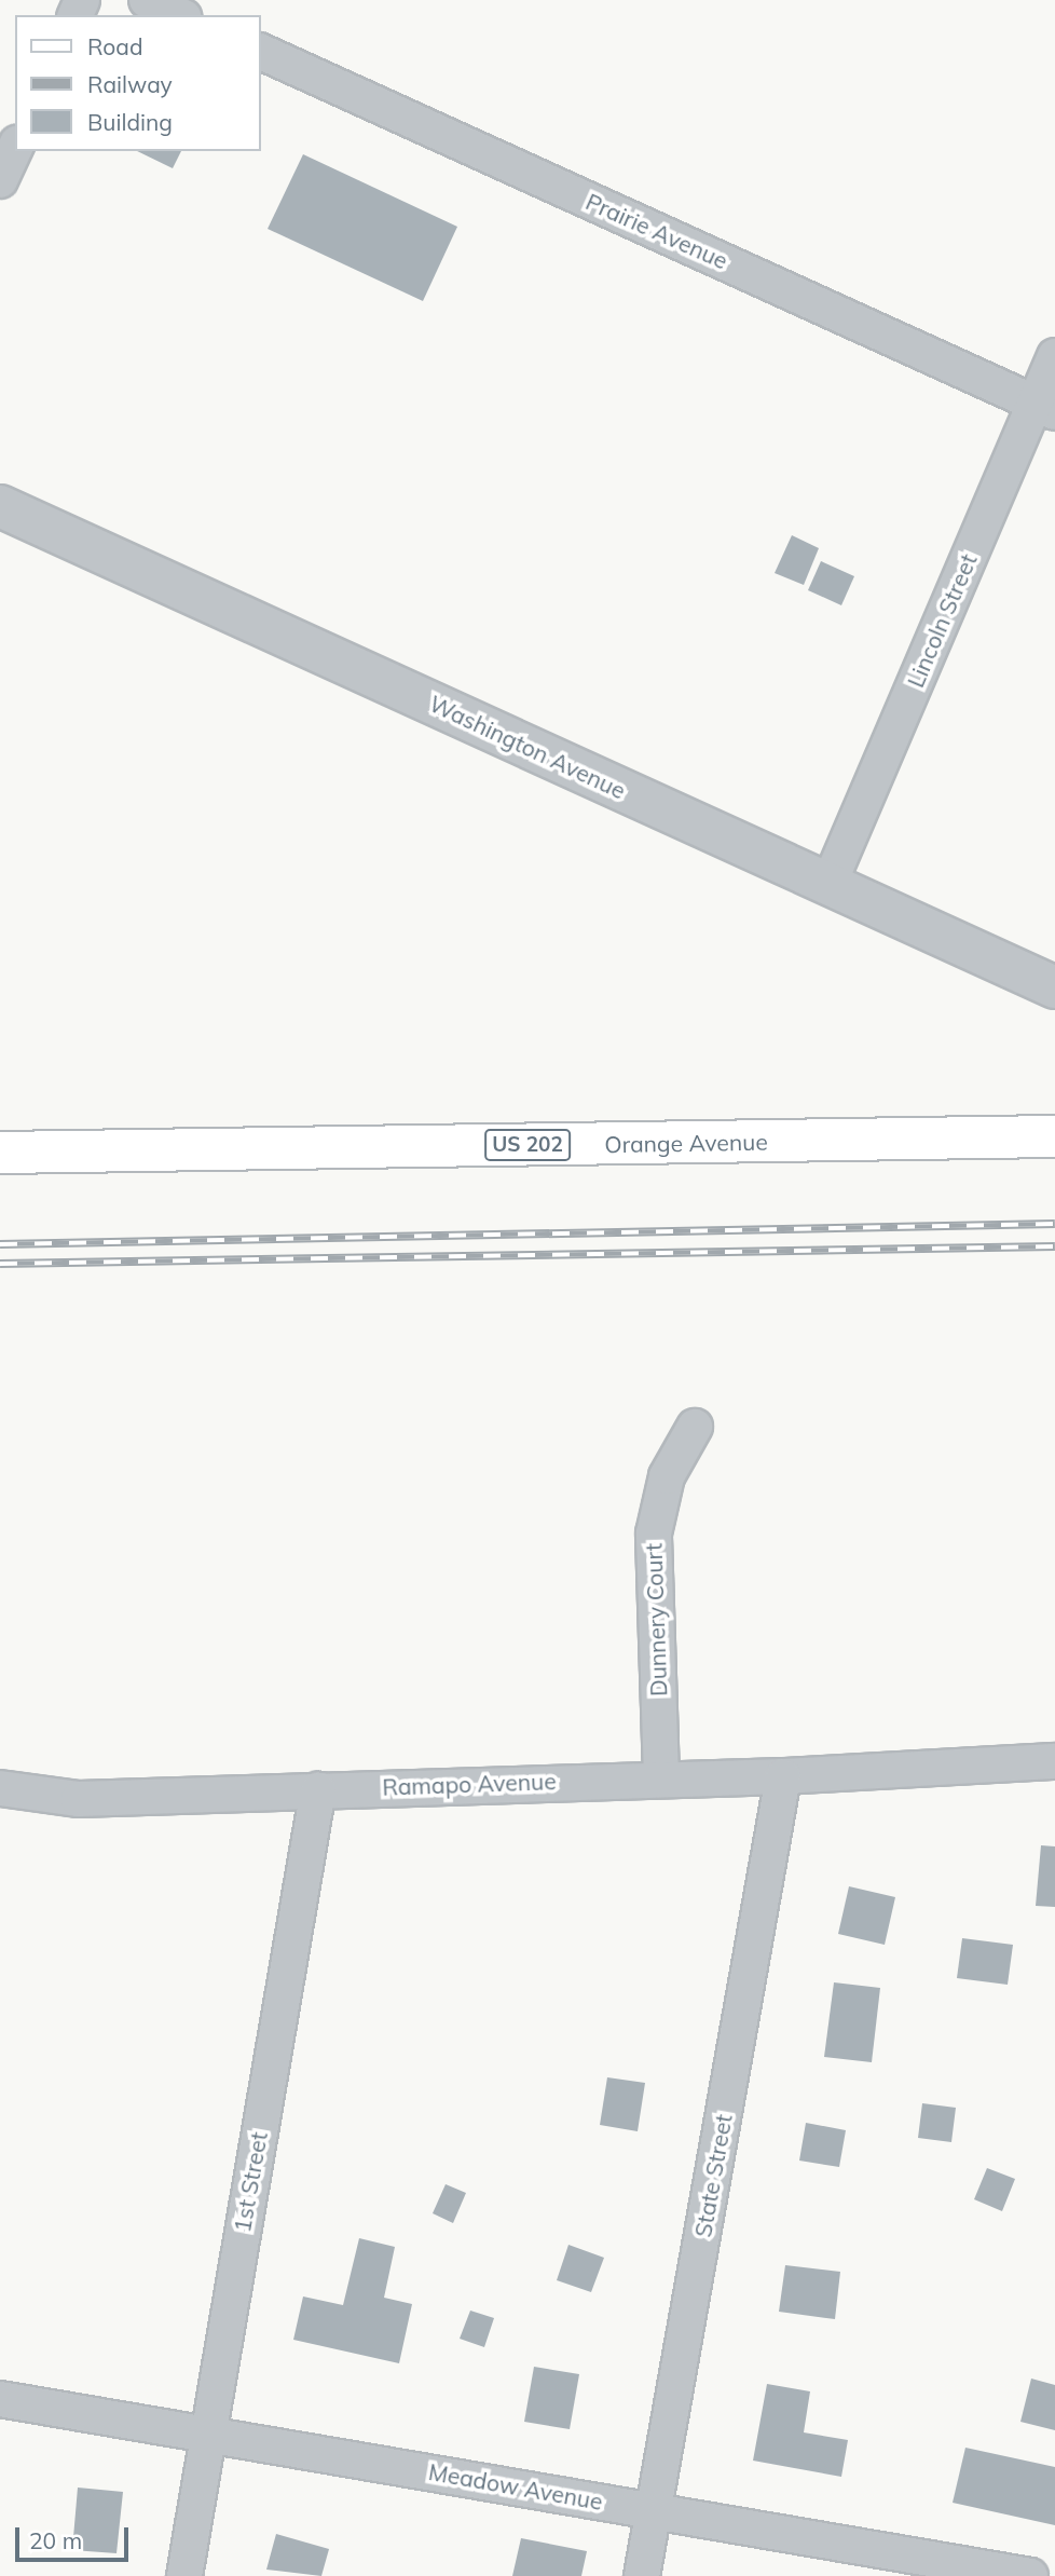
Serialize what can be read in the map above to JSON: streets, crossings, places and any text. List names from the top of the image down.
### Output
{
  "streets": {
    "main road": ["Orange Avenue", "US 202"],
    "street": [
      "Prairie Avenue",
      "Lincoln Street",
      "Washington Avenue",
      "Dunnery Court",
      "Ramapo Avenue",
      "State Street",
      "1st Street",
      "Meadow Avenue"
    ]
  },
  "crossings": [
    ["Prairie Avenue", "Lincoln Street"],
    ["Lincoln Street", "Washington Avenue"],
    ["Dunnery Court", "Ramapo Avenue"],
    ["Ramapo Avenue", "State Street"],
    ["Ramapo Avenue", "1st Street"],
    ["State Street", "Meadow Avenue"],
    ["1st Street", "Meadow Avenue"]
  ],
  "legend": ["Road", "Railway", "Building"],
  "scale_bar": "20 m"
}
